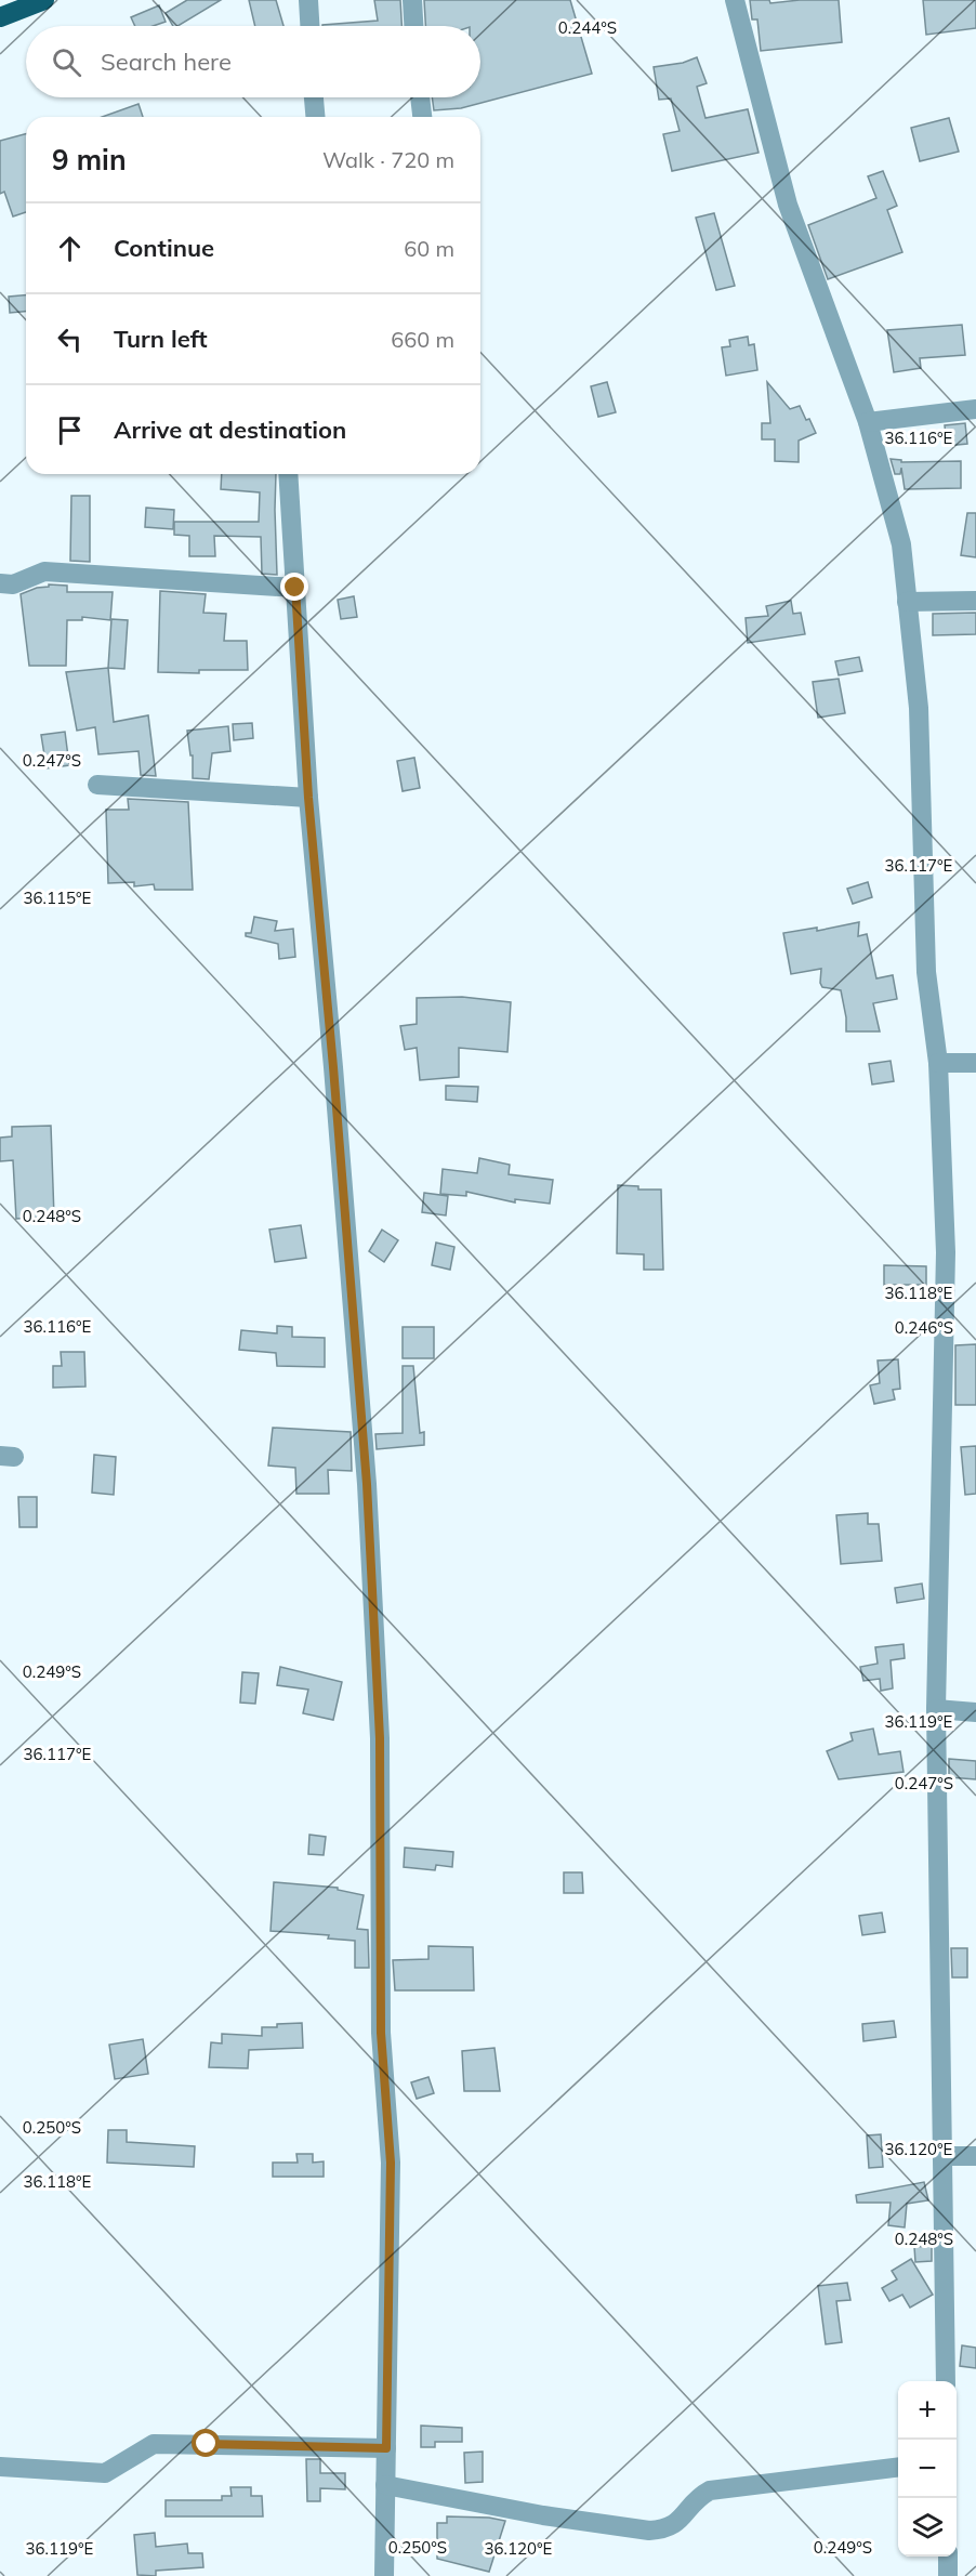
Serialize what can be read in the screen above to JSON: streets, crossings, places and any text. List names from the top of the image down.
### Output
{
  "page": {
    "search": "Search here",
    "heading": ["9 min", "Walk · 720 m"],
    "list": [
      ["Continue", "60 m"],
      ["Turn left", "660 m"],
      "Arrive at destination"
    ],
    "map_buttons": ["+", "−"]
  },
  "coordinates": [
    "0.244°S",
    "36.116°E",
    "0.247°S",
    "36.117°E",
    "36.115°E",
    "0.248°S",
    "36.118°E",
    "0.246°S",
    "0.249°S",
    "36.119°E",
    "0.250°S",
    "36.120°E"
  ]
}
